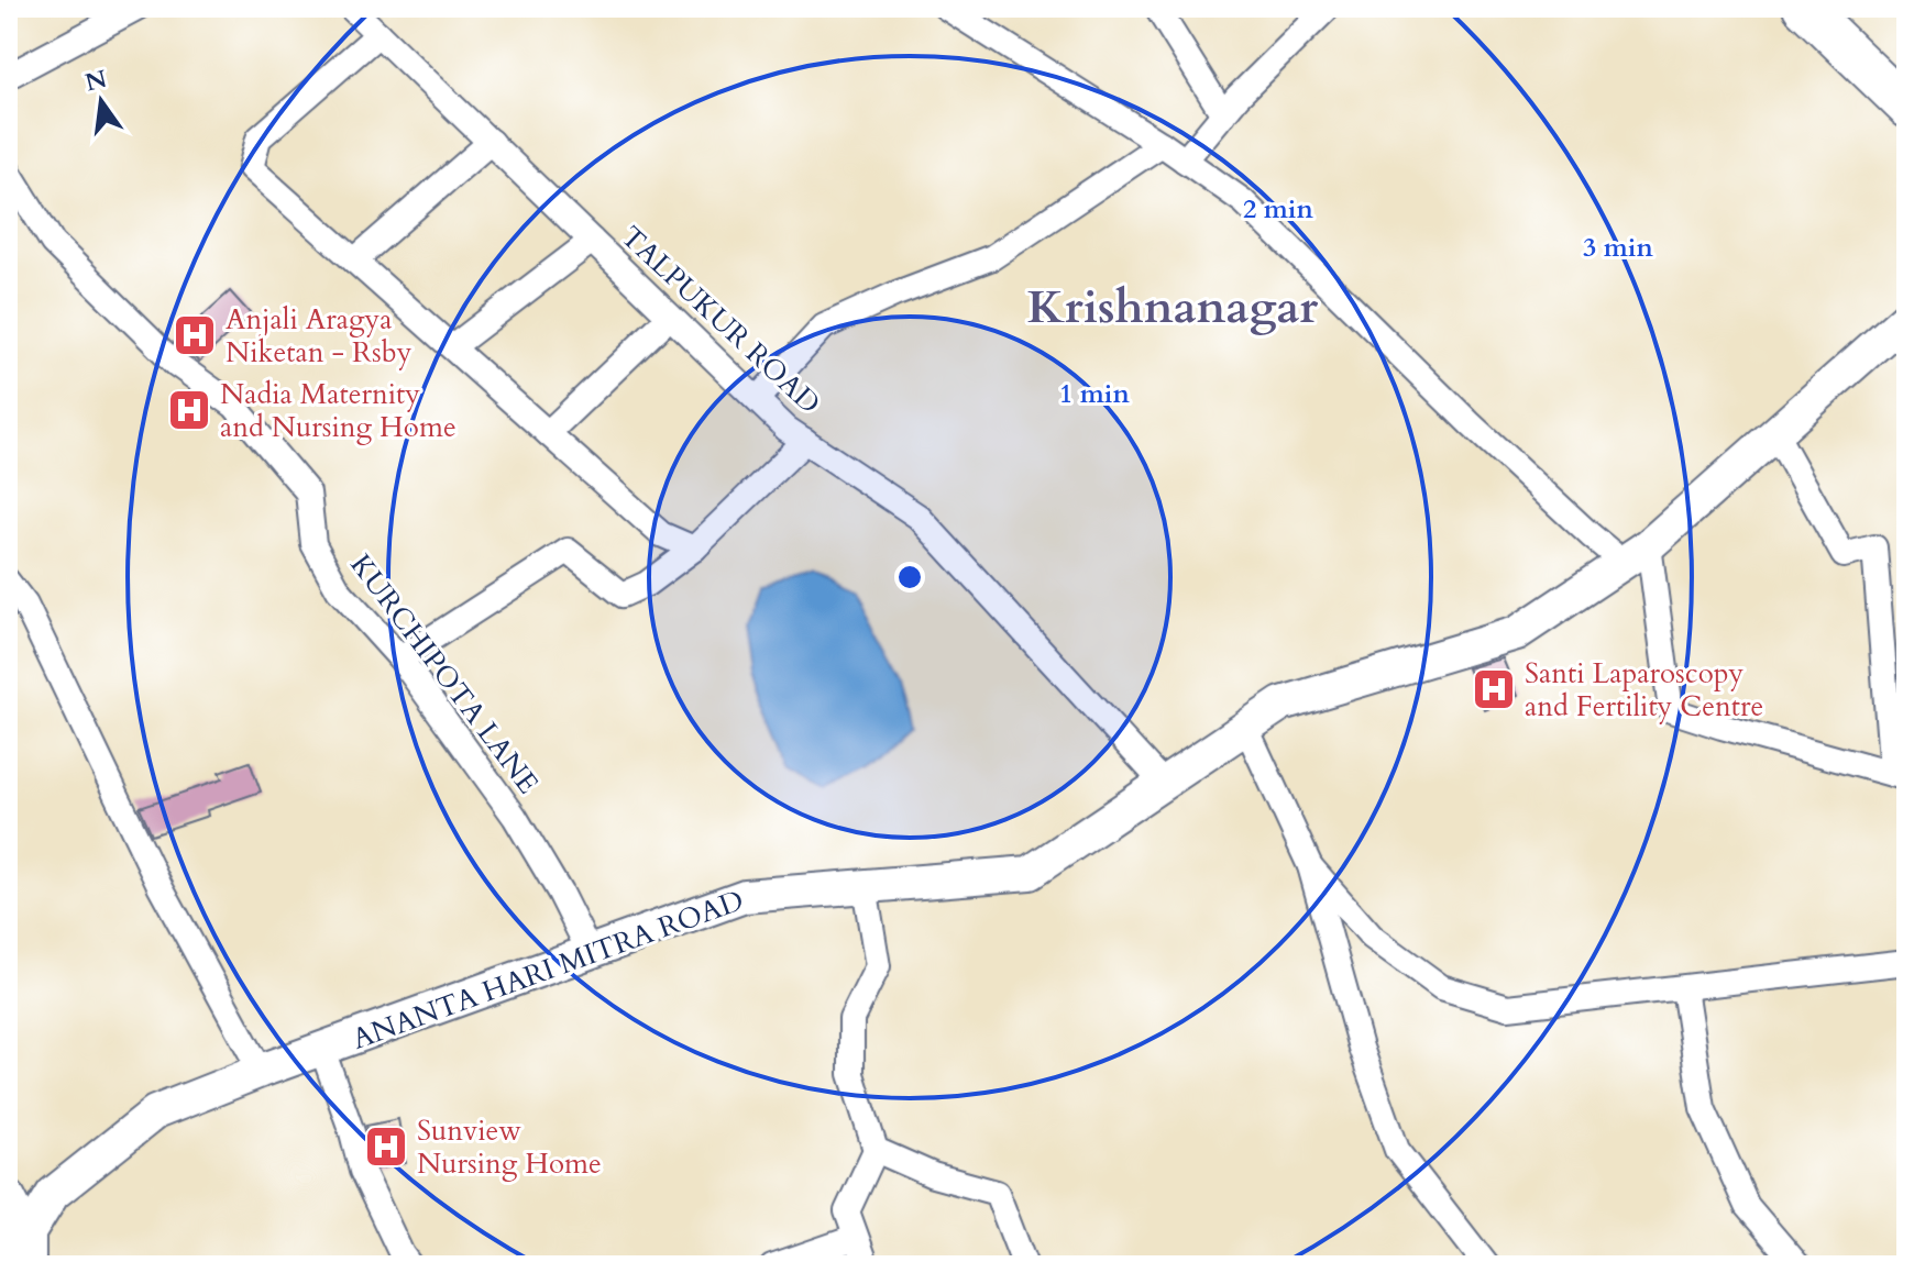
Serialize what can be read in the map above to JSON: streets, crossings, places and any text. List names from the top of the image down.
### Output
{
  "streets": {
    "main road": ["ANANTA HARI MITRA ROAD"],
    "street": ["TALPUKUR ROAD", "KURCHIPOTA LANE"]
  },
  "crossings": [
    ["TALPUKUR ROAD", "ANANTA HARI MITRA ROAD"],
    ["KURCHIPOTA LANE", "ANANTA HARI MITRA ROAD"]
  ],
  "districts": ["Krishnanagar"],
  "places": {
    "hospital": [
      "Anjali Aragya Niketan - Rsby",
      "Nadia Maternity and Nursing Home",
      "Santi Laparoscopy and Fertility Centre",
      "Sunview Nursing Home"
    ]
  },
  "north": "top",
  "rings": ["2 min", "3 min", "1 min"]
}
